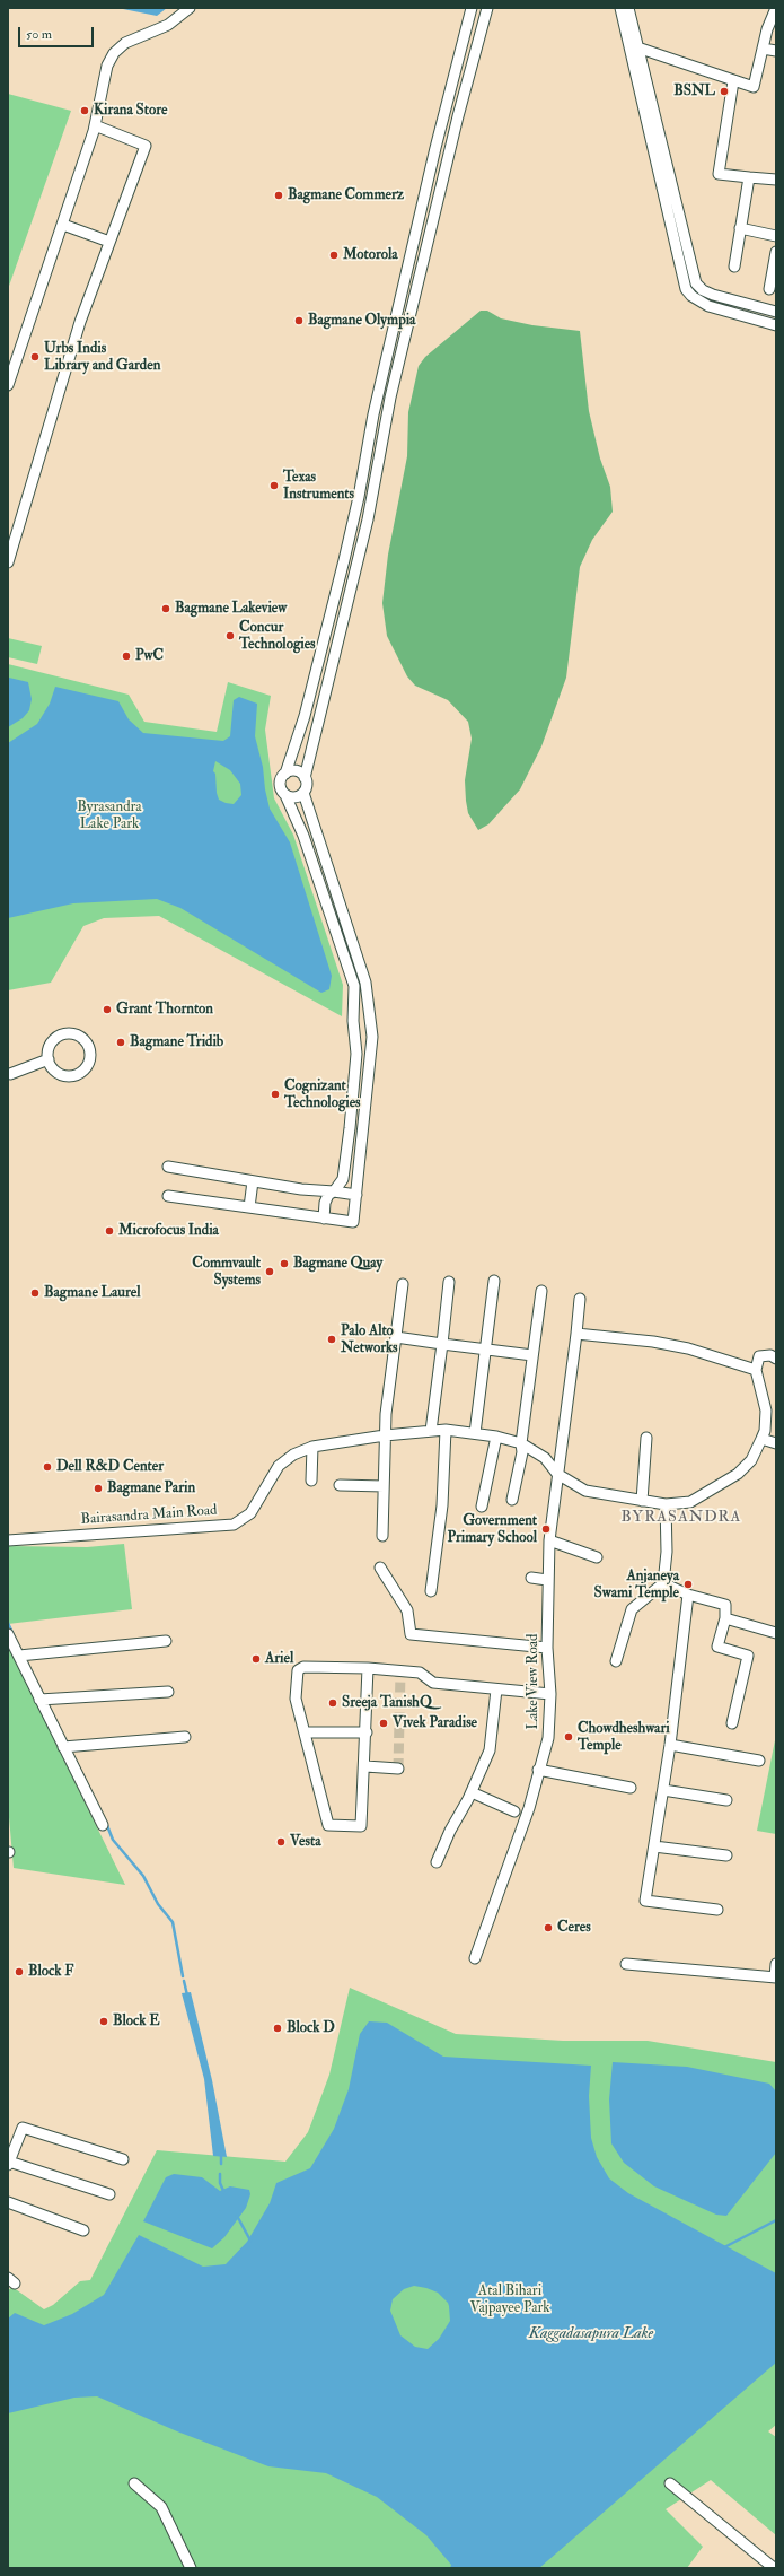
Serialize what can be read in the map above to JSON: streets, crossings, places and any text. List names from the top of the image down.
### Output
{
  "streets": {
    "street": ["Bairasandra Main Road", "Lake View Road"]
  },
  "crossings": [
    ["Bairasandra Main Road", "Lake View Road"]
  ],
  "districts": ["BYRASANDRA"],
  "water": ["Kaggadasapura Lake"],
  "parks": ["Byrasandra Lake Park", "Atal Bihari Vajpayee Park"],
  "places": [
    "BSNL",
    "Kirana Store",
    "Bagmane Commerz",
    "Motorola",
    "Bagmane Olympia",
    "Urbs Indis Library and Garden",
    "Texas Instruments",
    "Bagmane Lakeview",
    "Concur Technologies",
    "PwC",
    "Grant Thornton",
    "Bagmane Tridib",
    "Cognizant Technologies",
    "Microfocus India",
    "Bagmane Quay",
    "Commvault Systems",
    "Bagmane Laurel",
    "Palo Alto Networks",
    "Dell R&D Center",
    "Bagmane Parin",
    "Government Primary School",
    "Anjaneya Swami Temple",
    "Ariel",
    "Sreeja TanishQ",
    "Vivek Paradise",
    "Chowdheshwari Temple",
    "Vesta",
    "Ceres",
    "Block F",
    "Block E",
    "Block D"
  ],
  "scale_bar": "50 m"
}
